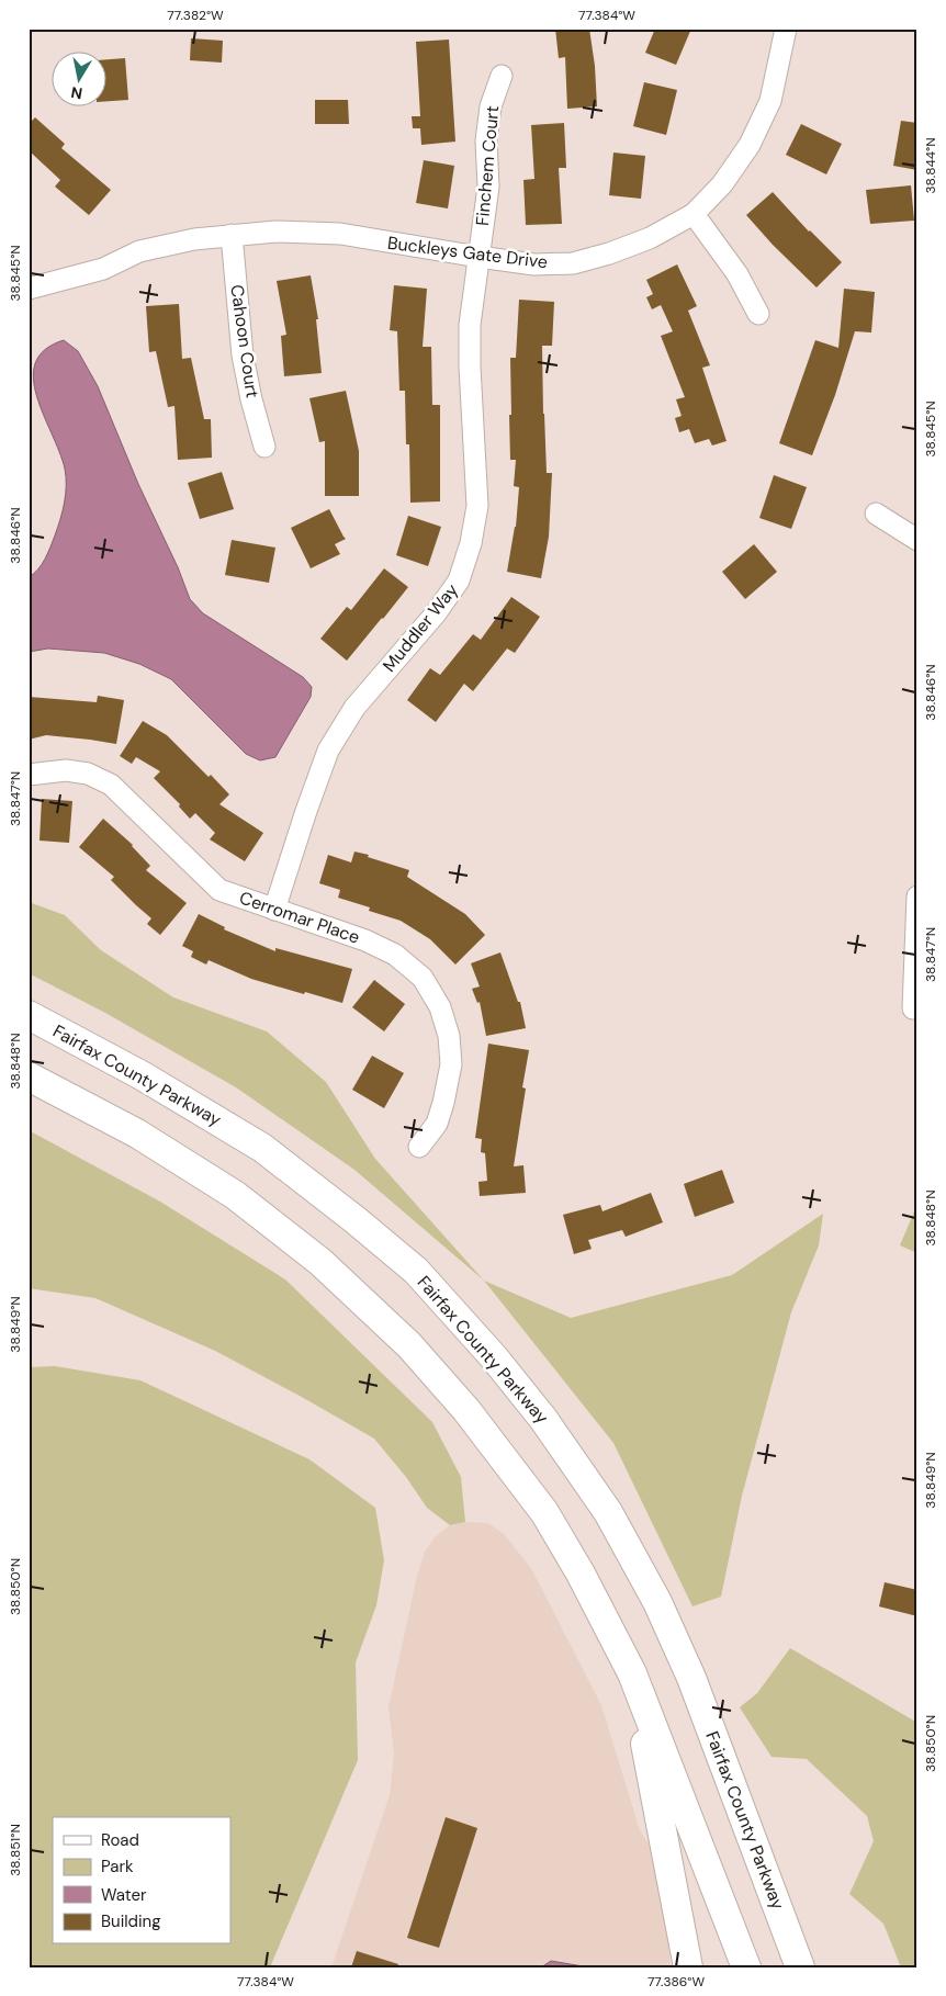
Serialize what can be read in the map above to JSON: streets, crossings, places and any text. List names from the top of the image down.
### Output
{
  "streets": {
    "highway": ["Fairfax County Parkway"],
    "street": [
      "Finchem Court",
      "Buckleys Gate Drive",
      "Cahoon Court",
      "Muddler Way",
      "Cerromar Place"
    ]
  },
  "crossings": [
    ["Finchem Court", "Buckleys Gate Drive"],
    ["Finchem Court", "Muddler Way"],
    ["Buckleys Gate Drive", "Cahoon Court"],
    ["Buckleys Gate Drive", "Muddler Way"],
    ["Muddler Way", "Cerromar Place"]
  ],
  "legend": [
    "Road",
    "Park",
    "Water",
    "Building"
  ],
  "north": "bottom",
  "coordinates": [
    "77.382°W",
    "77.384°W",
    "38.844°N",
    "38.845°N",
    "38.846°N",
    "38.847°N",
    "38.848°N",
    "38.849°N",
    "38.850°N",
    "38.851°N",
    "77.386°W"
  ]
}
